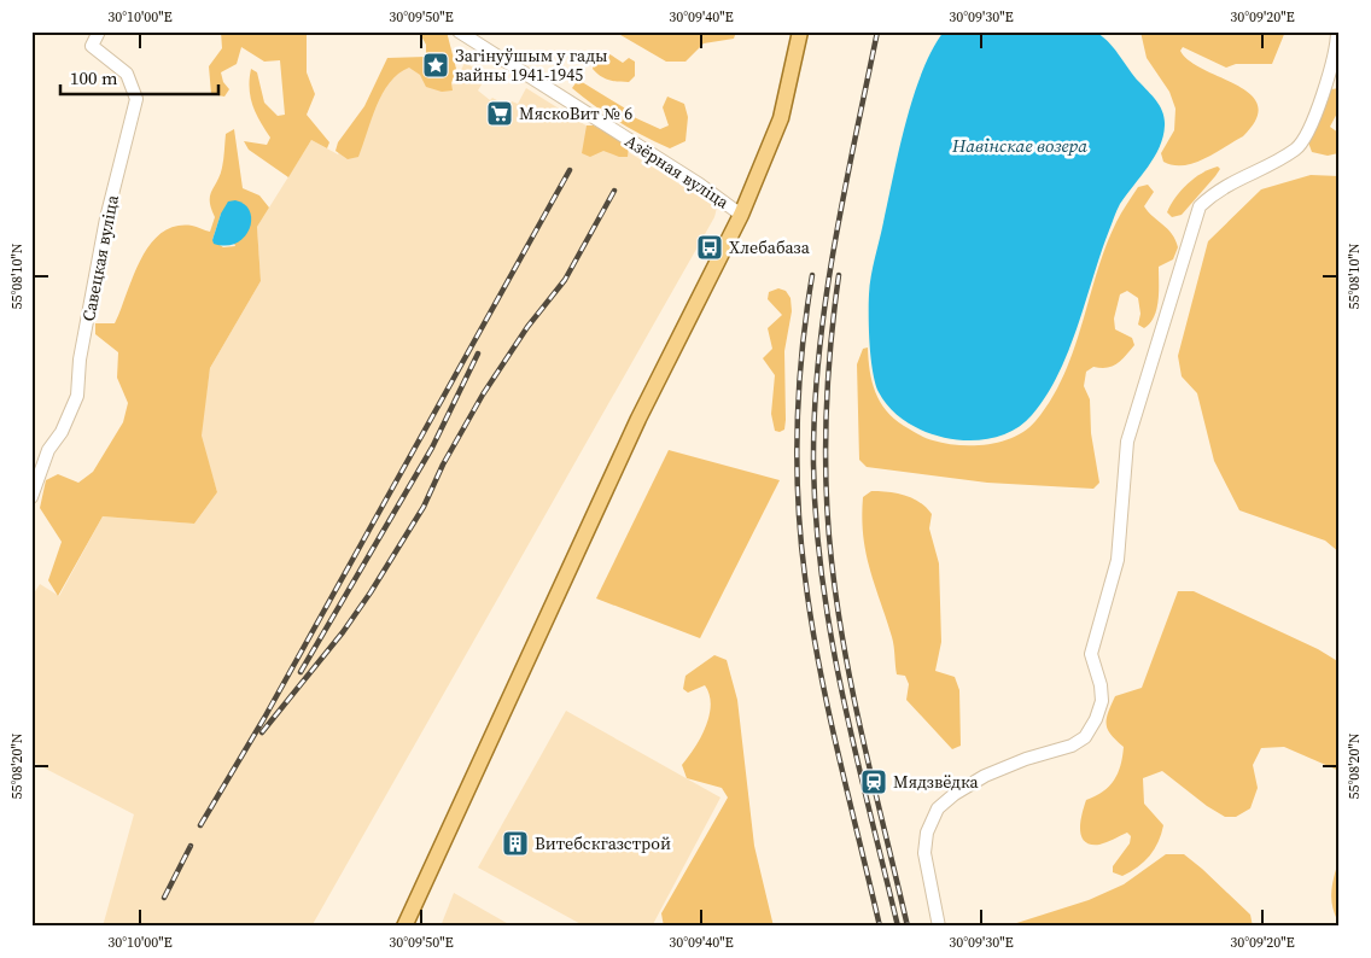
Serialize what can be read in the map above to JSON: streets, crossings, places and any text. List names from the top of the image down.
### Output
{
  "streets": {
    "street": ["Азёрная вуліца", "Савецкая вуліца"]
  },
  "water": ["Навінскае возера"],
  "places": {
    "place": ["Загінуўшым у гады вайны 1941-1945"],
    "supermarket": ["МяскоВит № 6"],
    "bus stop": ["Хлебабаза"],
    "station": ["Мядзвёдка"],
    "building": ["Витебскгазстрой"]
  },
  "scale_bar": "100 m",
  "coordinates": [
    "30°10'00\"E",
    "30°09'50\"E",
    "30°09'40\"E",
    "30°09'30\"E",
    "30°09'20\"E",
    "55°08'10\"N",
    "55°08'20\"N"
  ]
}
